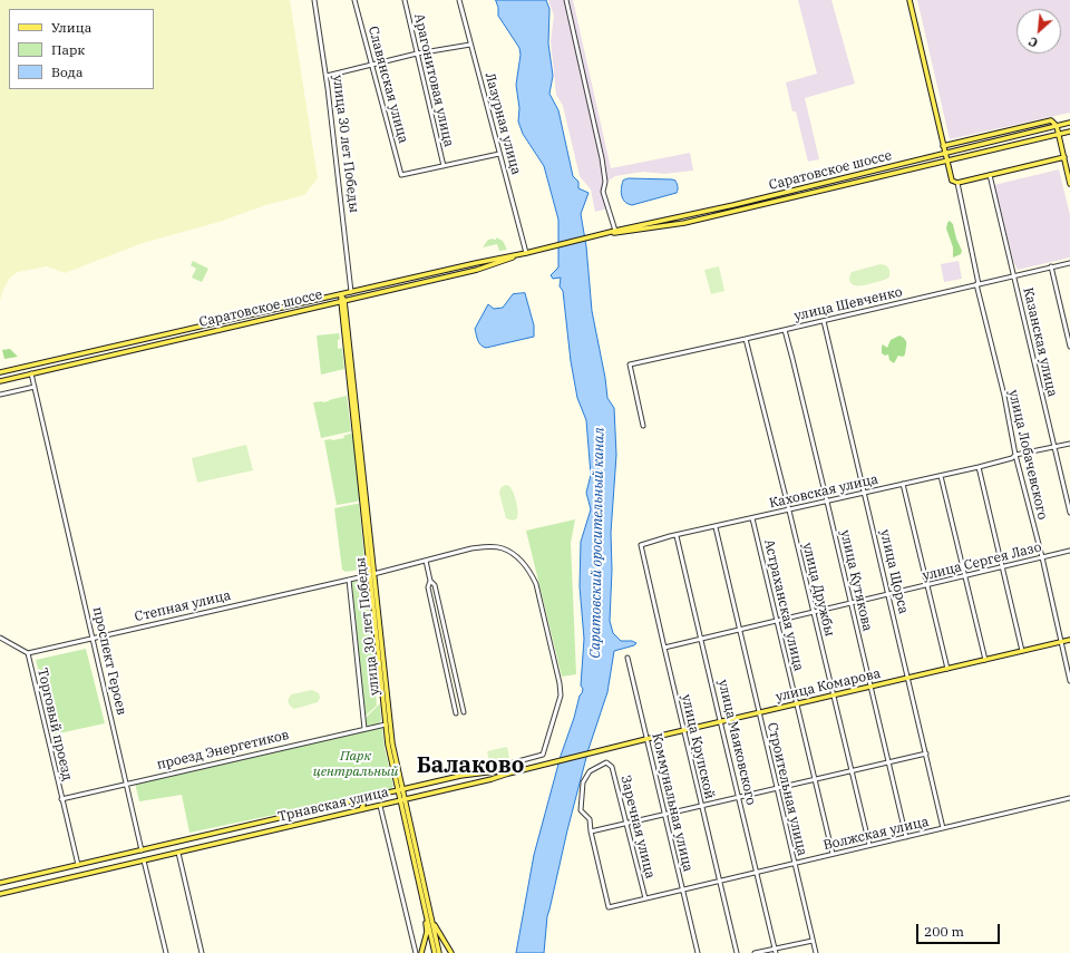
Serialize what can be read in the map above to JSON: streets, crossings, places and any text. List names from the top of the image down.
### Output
{
  "streets": {
    "main road": [
      "улица 30 лет Победы",
      "Саратовское шоссе",
      "проспект Героев",
      "улица Комарова",
      "Трнавская улица"
    ],
    "street": [
      "Арагонитовая улица",
      "Славянская улица",
      "Лазурная улица",
      "улица Шевченко",
      "Казанская улица",
      "улица Лобачевского",
      "Каховская улица",
      "улица Сергея Лазо",
      "улица Щорса",
      "улица Кутякова",
      "улица Дружбы",
      "Астраханская улица",
      "Степная улица",
      "Торговый проезд",
      "улица Маяковского",
      "улица Крупской",
      "проезд Энергетиков",
      "Строительная улица",
      "Коммунальная улица",
      "Заречная улица",
      "Волжская улица"
    ]
  },
  "crossings": [
    ["Арагонитовая улица", "Славянская улица"],
    ["Лазурная улица", "Саратовское шоссе"],
    ["улица 30 лет Победы", "Саратовское шоссе"],
    ["улица 30 лет Победы", "Степная улица"],
    ["улица 30 лет Победы", "проезд Энергетиков"],
    ["улица 30 лет Победы", "Трнавская улица"],
    ["Саратовское шоссе", "проспект Героев"],
    ["улица Шевченко", "Казанская улица"],
    ["улица Шевченко", "улица Лобачевского"],
    ["улица Шевченко", "улица Щорса"],
    ["улица Шевченко", "улица Кутякова"],
    ["улица Шевченко", "улица Дружбы"],
    ["Казанская улица", "Каховская улица"],
    ["улица Лобачевского", "Каховская улица"],
    ["улица Лобачевского", "улица Сергея Лазо"],
    ["улица Лобачевского", "улица Комарова"],
    ["Каховская улица", "улица Щорса"],
    ["Каховская улица", "улица Кутякова"],
    ["Каховская улица", "улица Дружбы"],
    ["Каховская улица", "Астраханская улица"],
    ["Каховская улица", "улица Маяковского"],
    ["Каховская улица", "улица Крупской"],
    ["Каховская улица", "Строительная улица"],
    ["улица Сергея Лазо", "улица Щорса"],
    ["улица Сергея Лазо", "улица Кутякова"],
    ["улица Сергея Лазо", "улица Дружбы"],
    ["улица Сергея Лазо", "Астраханская улица"],
    ["улица Сергея Лазо", "улица Маяковского"],
    ["улица Сергея Лазо", "улица Крупской"],
    ["улица Сергея Лазо", "Строительная улица"],
    ["улица Щорса", "улица Комарова"],
    ["улица Щорса", "Волжская улица"],
    ["улица Кутякова", "улица Комарова"],
    ["улица Кутякова", "Волжская улица"],
    ["улица Дружбы", "улица Комарова"],
    ["улица Дружбы", "Волжская улица"],
    ["Астраханская улица", "улица Комарова"],
    ["Астраханская улица", "Волжская улица"],
    ["Степная улица", "проспект Героев"],
    ["Степная улица", "Торговый проезд"],
    ["проспект Героев", "проезд Энергетиков"],
    ["проспект Героев", "Трнавская улица"],
    ["улица Комарова", "улица Маяковского"],
    ["улица Комарова", "улица Крупской"],
    ["улица Комарова", "Строительная улица"],
    ["улица Комарова", "Коммунальная улица"],
    ["улица Комарова", "Трнавская улица"],
    ["Торговый проезд", "проезд Энергетиков"],
    ["Торговый проезд", "Трнавская улица"],
    ["улица Маяковского", "Волжская улица"],
    ["улица Крупской", "Волжская улица"],
    ["Строительная улица", "Волжская улица"],
    ["Коммунальная улица", "Волжская улица"],
    ["Заречная улица", "Волжская улица"]
  ],
  "districts": ["Балаково"],
  "water": ["Саратовский оросительный канал"],
  "parks": ["Парк центральный"],
  "legend": ["Улица", "Парк", "Вода"],
  "scale_bar": "200 m",
  "north": "bottom left"
}
